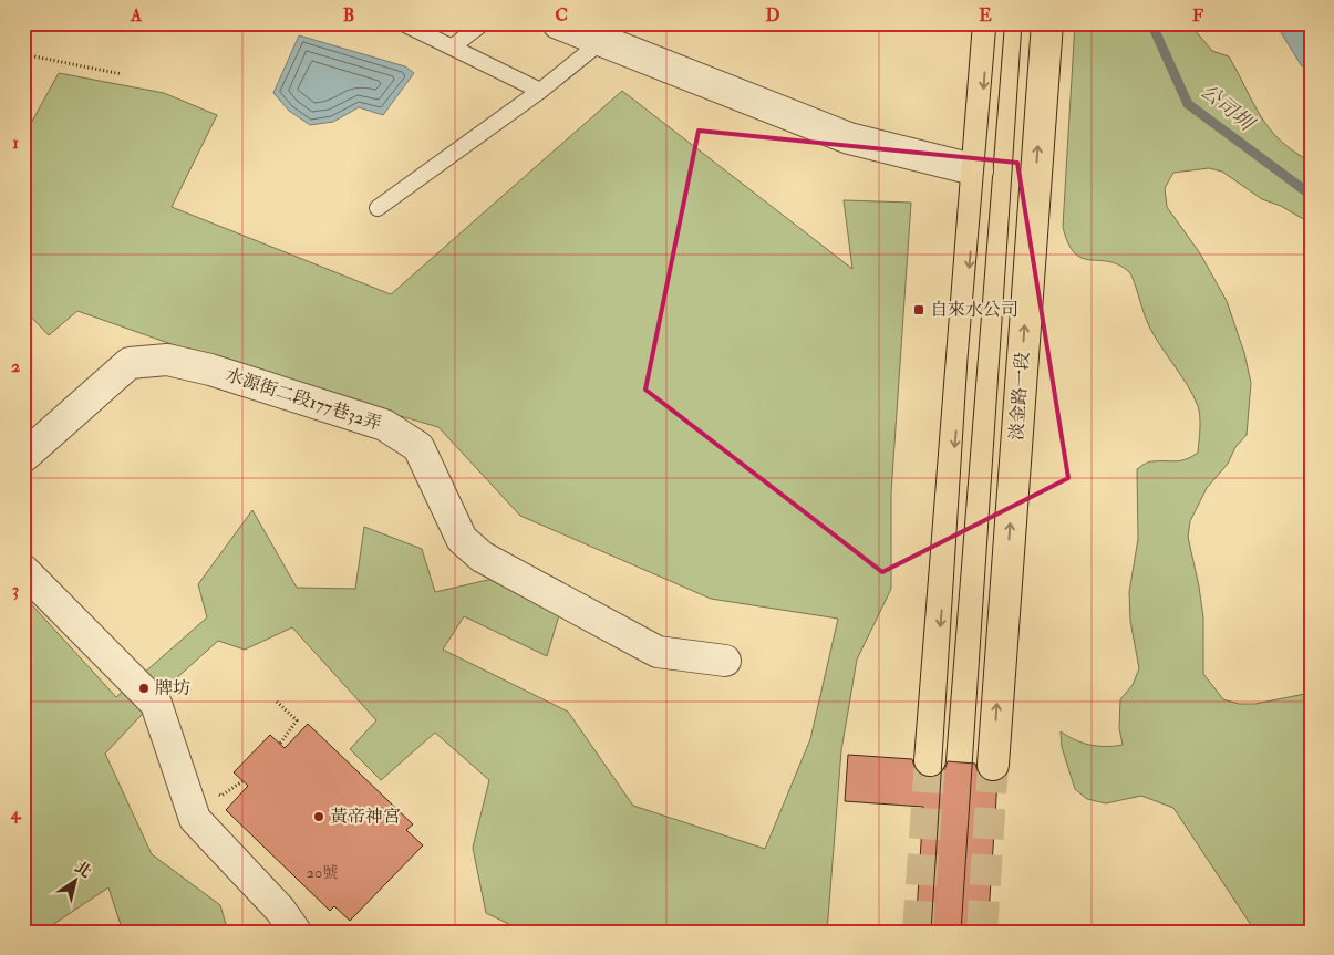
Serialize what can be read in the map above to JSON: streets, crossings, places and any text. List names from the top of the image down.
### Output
{
  "streets": {
    "main road": ["淡金路一段"],
    "street": ["水源街二段177巷32弄"]
  },
  "water": ["公司圳"],
  "places": {
    "transit": ["自來水公司"],
    "other": ["牌坊", "黃帝神宮"]
  },
  "house_numbers": ["20號"],
  "north": "top right",
  "grid": {
    "columns": [
      "A",
      "B",
      "C",
      "D",
      "E",
      "F"
    ],
    "rows": [
      "1",
      "2",
      "3",
      "4"
    ]
  }
}
